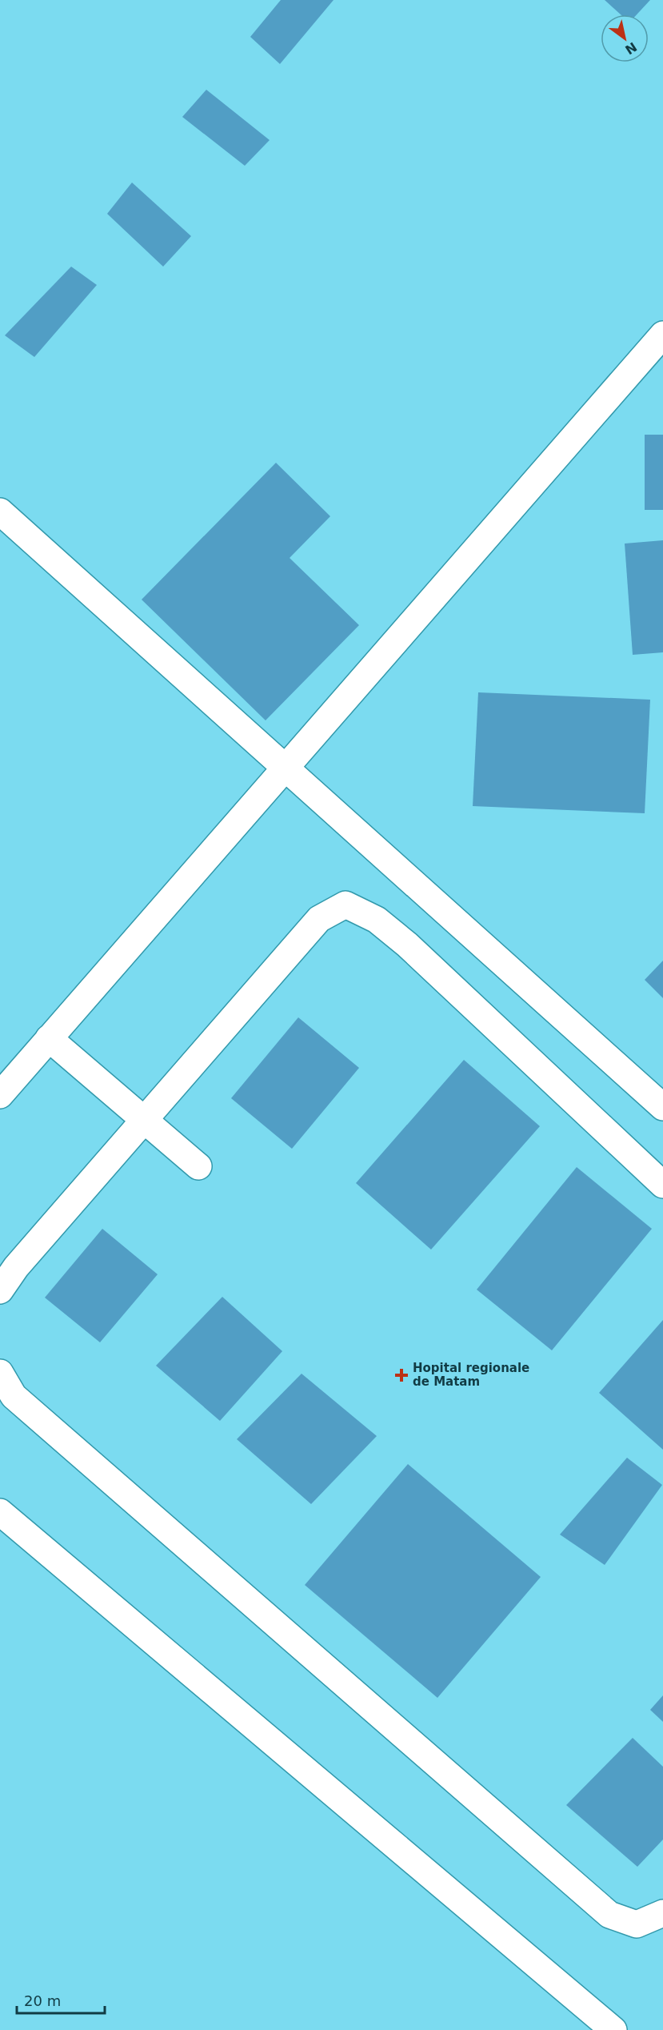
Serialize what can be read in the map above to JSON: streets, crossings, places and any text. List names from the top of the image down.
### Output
{
  "places": {
    "health": ["Hopital regionale de Matam"]
  },
  "scale_bar": "20 m",
  "north": "bottom right"
}
